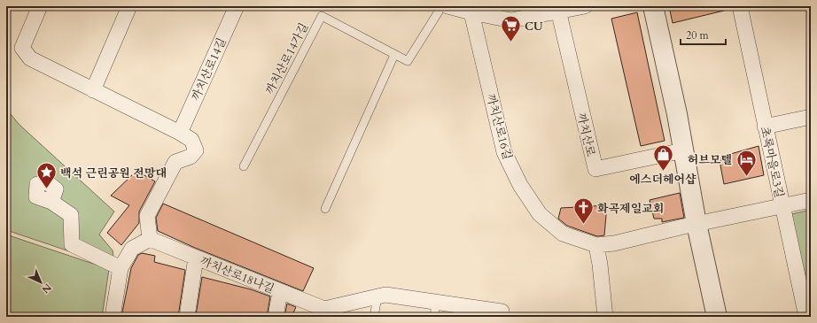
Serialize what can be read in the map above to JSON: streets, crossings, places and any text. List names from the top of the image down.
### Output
{
  "streets": {
    "street": [
      "까치산로14길",
      "까치산로16길",
      "까치산로",
      "초록마을로3길",
      "까치산로18나길"
    ],
    "lane": ["까치산로14가길"]
  },
  "crossings": [
    ["까치산로16길", "초록마을로3길"]
  ],
  "places": {
    "supermarket": ["CU"],
    "shop": ["에스더헤어샵"],
    "hotel": ["허브모텔"],
    "place": ["백석 근린공원 전망대"],
    "church": ["화곡제일교회"]
  },
  "scale_bar": "20 m",
  "north": "bottom right"
}
